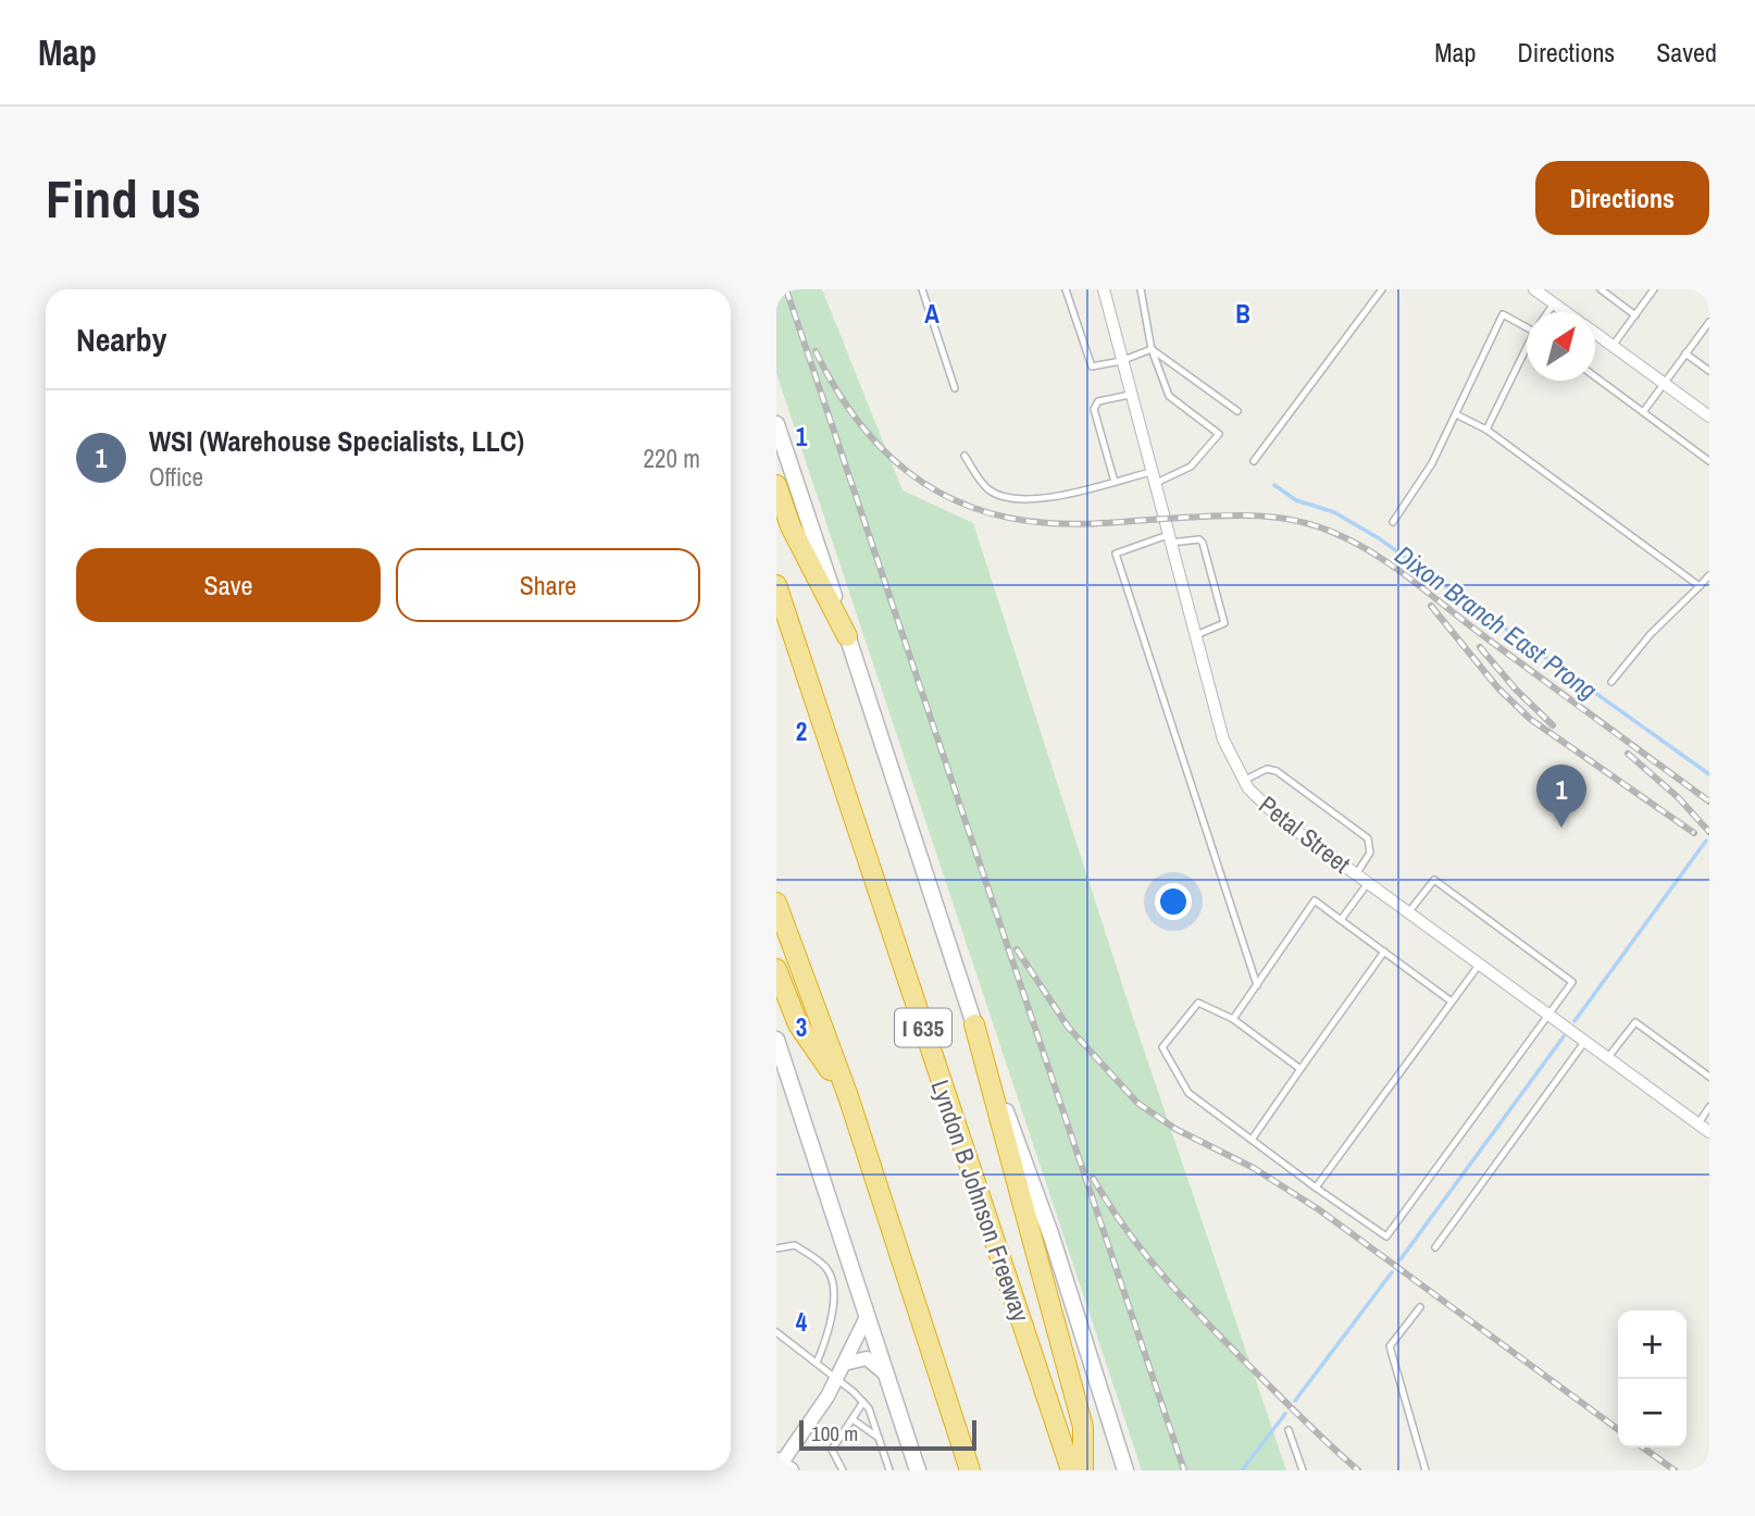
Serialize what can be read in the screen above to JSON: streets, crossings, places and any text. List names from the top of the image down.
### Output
{
  "streets": {
    "highway": ["I 635", "Lyndon B Johnson Freeway"],
    "street": ["Petal Street"]
  },
  "water": ["Dixon Branch East Prong"],
  "scale_bar": "100 m",
  "north": "top right",
  "page": {
    "header": "Map",
    "nav": ["Map", "Directions", "Saved"],
    "buttons": [
      "Directions",
      ["Save", "Share"]
    ],
    "title": "Find us",
    "heading": "Nearby",
    "list": [
      {
        "mark": "1",
        "name": "WSI (Warehouse Specialists, LLC)",
        "note": "Office",
        "value": "220 m"
      }
    ],
    "pins": "1",
    "map_buttons": ["+", "−"],
    "scale": "100 m"
  },
  "grid": {
    "columns": ["A", "B"],
    "rows": [
      "1",
      "2",
      "3",
      "4"
    ]
  }
}
